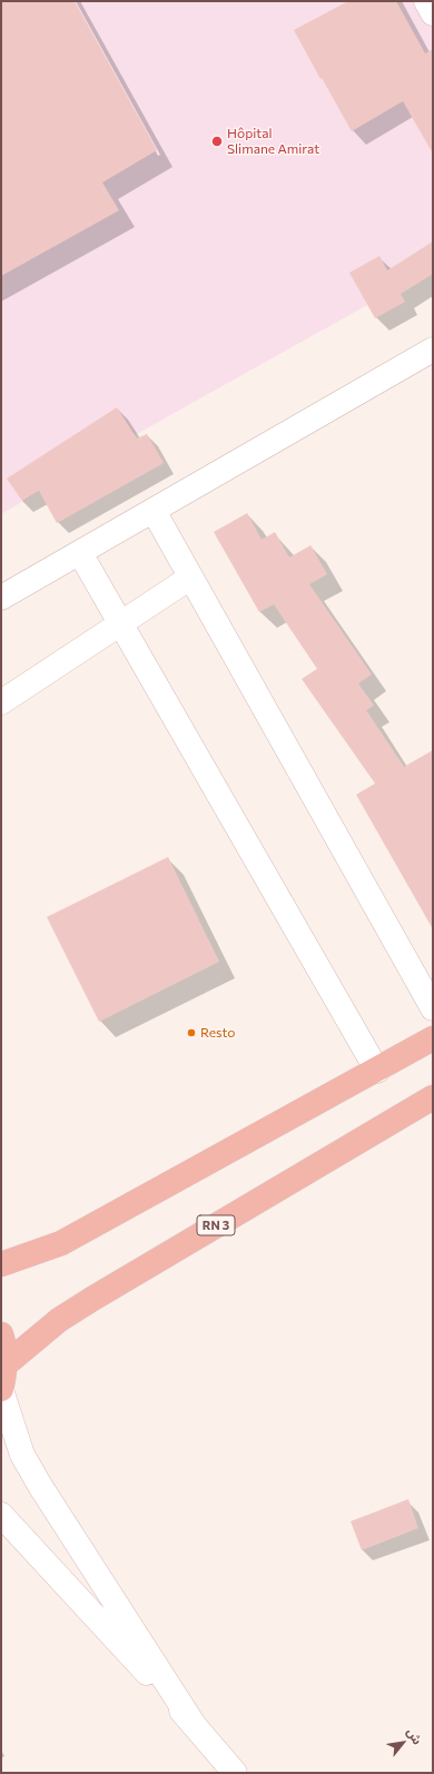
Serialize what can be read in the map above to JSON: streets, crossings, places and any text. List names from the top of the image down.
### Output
{
  "streets": {
    "highway": ["RN 3"]
  },
  "places": ["Hôpital Slimane Amirat", "Resto"],
  "north": "top right"
}
